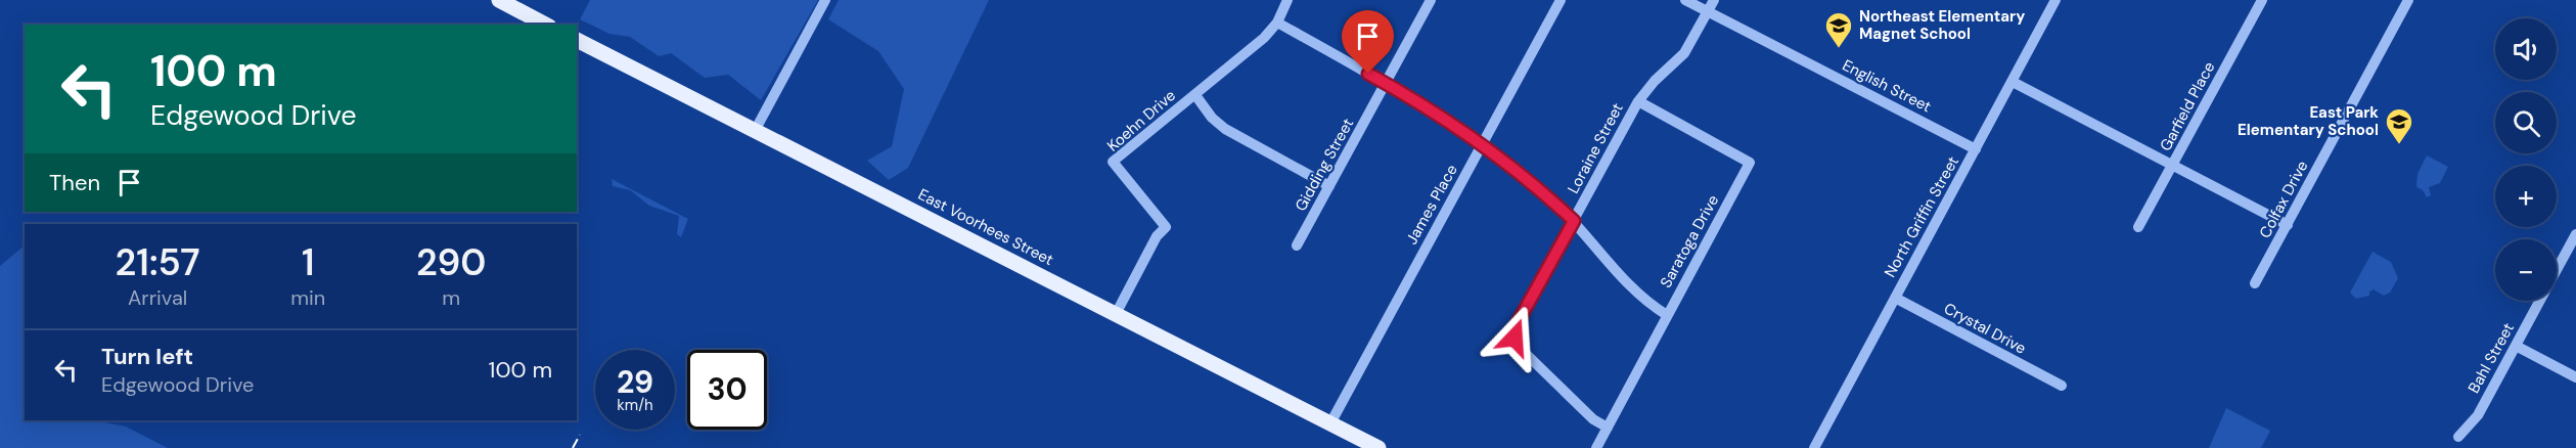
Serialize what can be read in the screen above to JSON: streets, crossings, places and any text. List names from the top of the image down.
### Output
{
  "streets": {
    "main road": ["East Voorhees Street"],
    "street": [
      "English Street",
      "Garfield Place",
      "Koehn Drive",
      "Loraine Street",
      "Gidding Street",
      "Colfax Drive",
      "James Place",
      "North Griffin Street",
      "Saratoga Drive",
      "Crystal Drive",
      "Bahl Street"
    ]
  },
  "crossings": [
    ["English Street", "Loraine Street"],
    ["English Street", "North Griffin Street"],
    ["Koehn Drive", "East Voorhees Street"],
    ["Loraine Street", "Saratoga Drive"],
    ["James Place", "East Voorhees Street"],
    ["North Griffin Street", "Crystal Drive"]
  ],
  "places": {
    "school or university": ["Northeast Elementary Magnet School", "East Park Elementary School"]
  },
  "page": {
    "map_buttons": ["+", "−"],
    "turn": ["100 m", "Edgewood Drive"],
    "then": "Then",
    "eta": [
      "21:57",
      "Arrival",
      "1",
      "min",
      "290",
      "m"
    ],
    "list": [
      {
        "name": "Turn left",
        "note": "Edgewood Drive",
        "value": "100 m"
      }
    ],
    "speed": "29 km/h",
    "limit": "30"
  }
}
